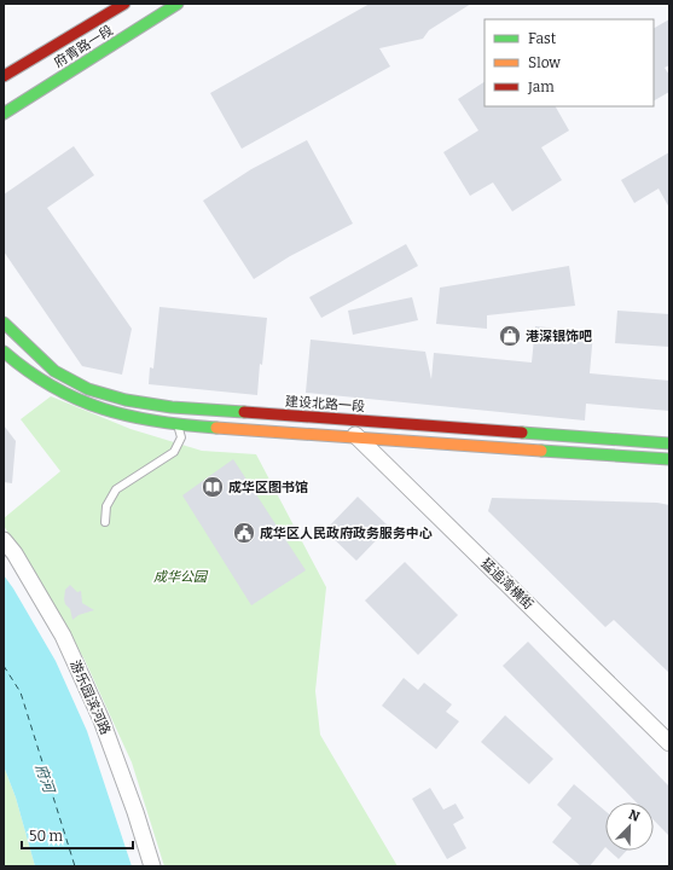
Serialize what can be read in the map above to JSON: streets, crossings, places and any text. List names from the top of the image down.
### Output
{
  "streets": {
    "main road": ["府青路一段", "建设北路一段"],
    "street": ["猛追湾横街", "游乐园滨河路"]
  },
  "crossings": [
    ["建设北路一段", "猛追湾横街"]
  ],
  "water": ["府河"],
  "parks": ["成华公园"],
  "places": {
    "shop": ["港深银饰吧"],
    "library": ["成华区图书馆"],
    "public building": ["成华区人民政府政务服务中心"]
  },
  "legend": ["Fast", "Slow", "Jam"],
  "scale_bar": "50 m",
  "north": "top right"
}
